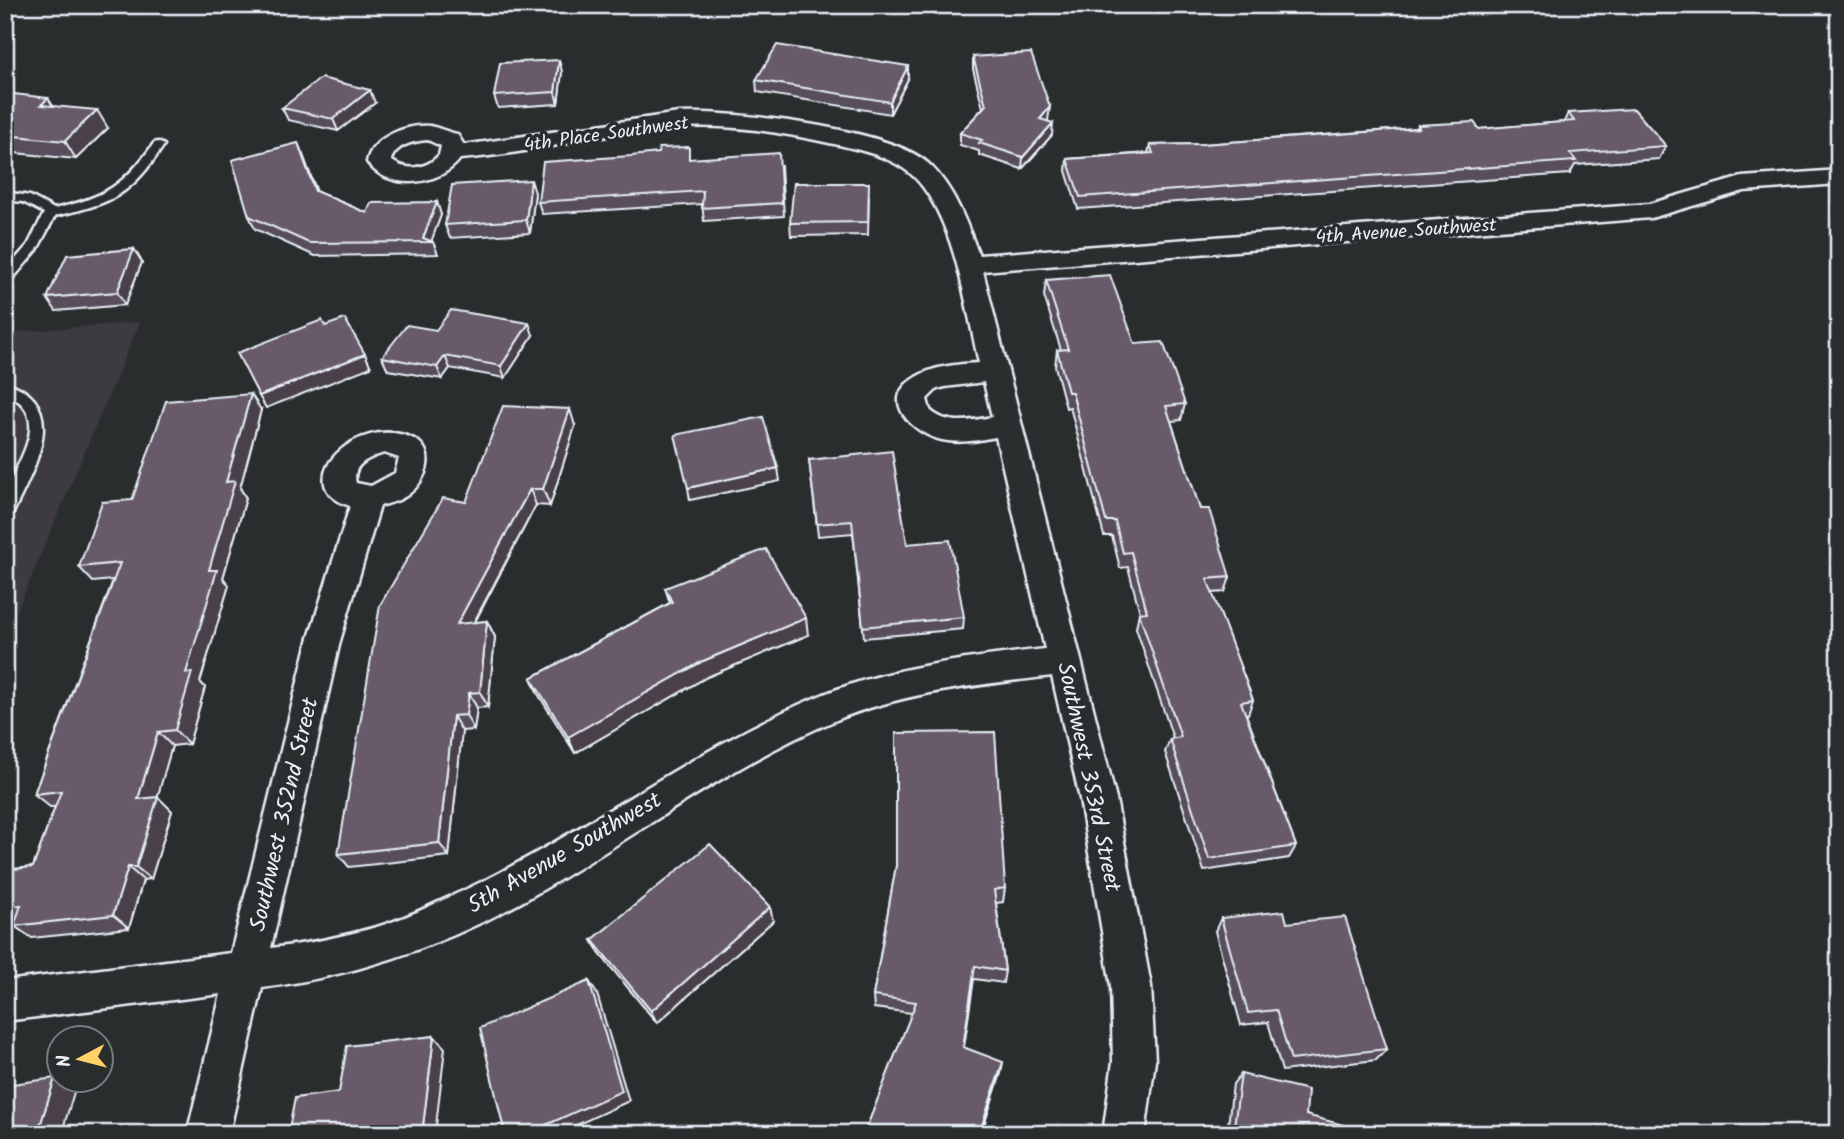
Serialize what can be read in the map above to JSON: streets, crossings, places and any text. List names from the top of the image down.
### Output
{
  "streets": {
    "street": [
      "4th Place Southwest",
      "4th Avenue Southwest",
      "Southwest 353rd Street",
      "Southwest 352nd Street",
      "5th Avenue Southwest"
    ]
  },
  "crossings": [
    ["4th Place Southwest", "Southwest 353rd Street"],
    ["4th Avenue Southwest", "Southwest 353rd Street"],
    ["Southwest 353rd Street", "5th Avenue Southwest"],
    ["Southwest 352nd Street", "5th Avenue Southwest"]
  ],
  "north": "left"
}
